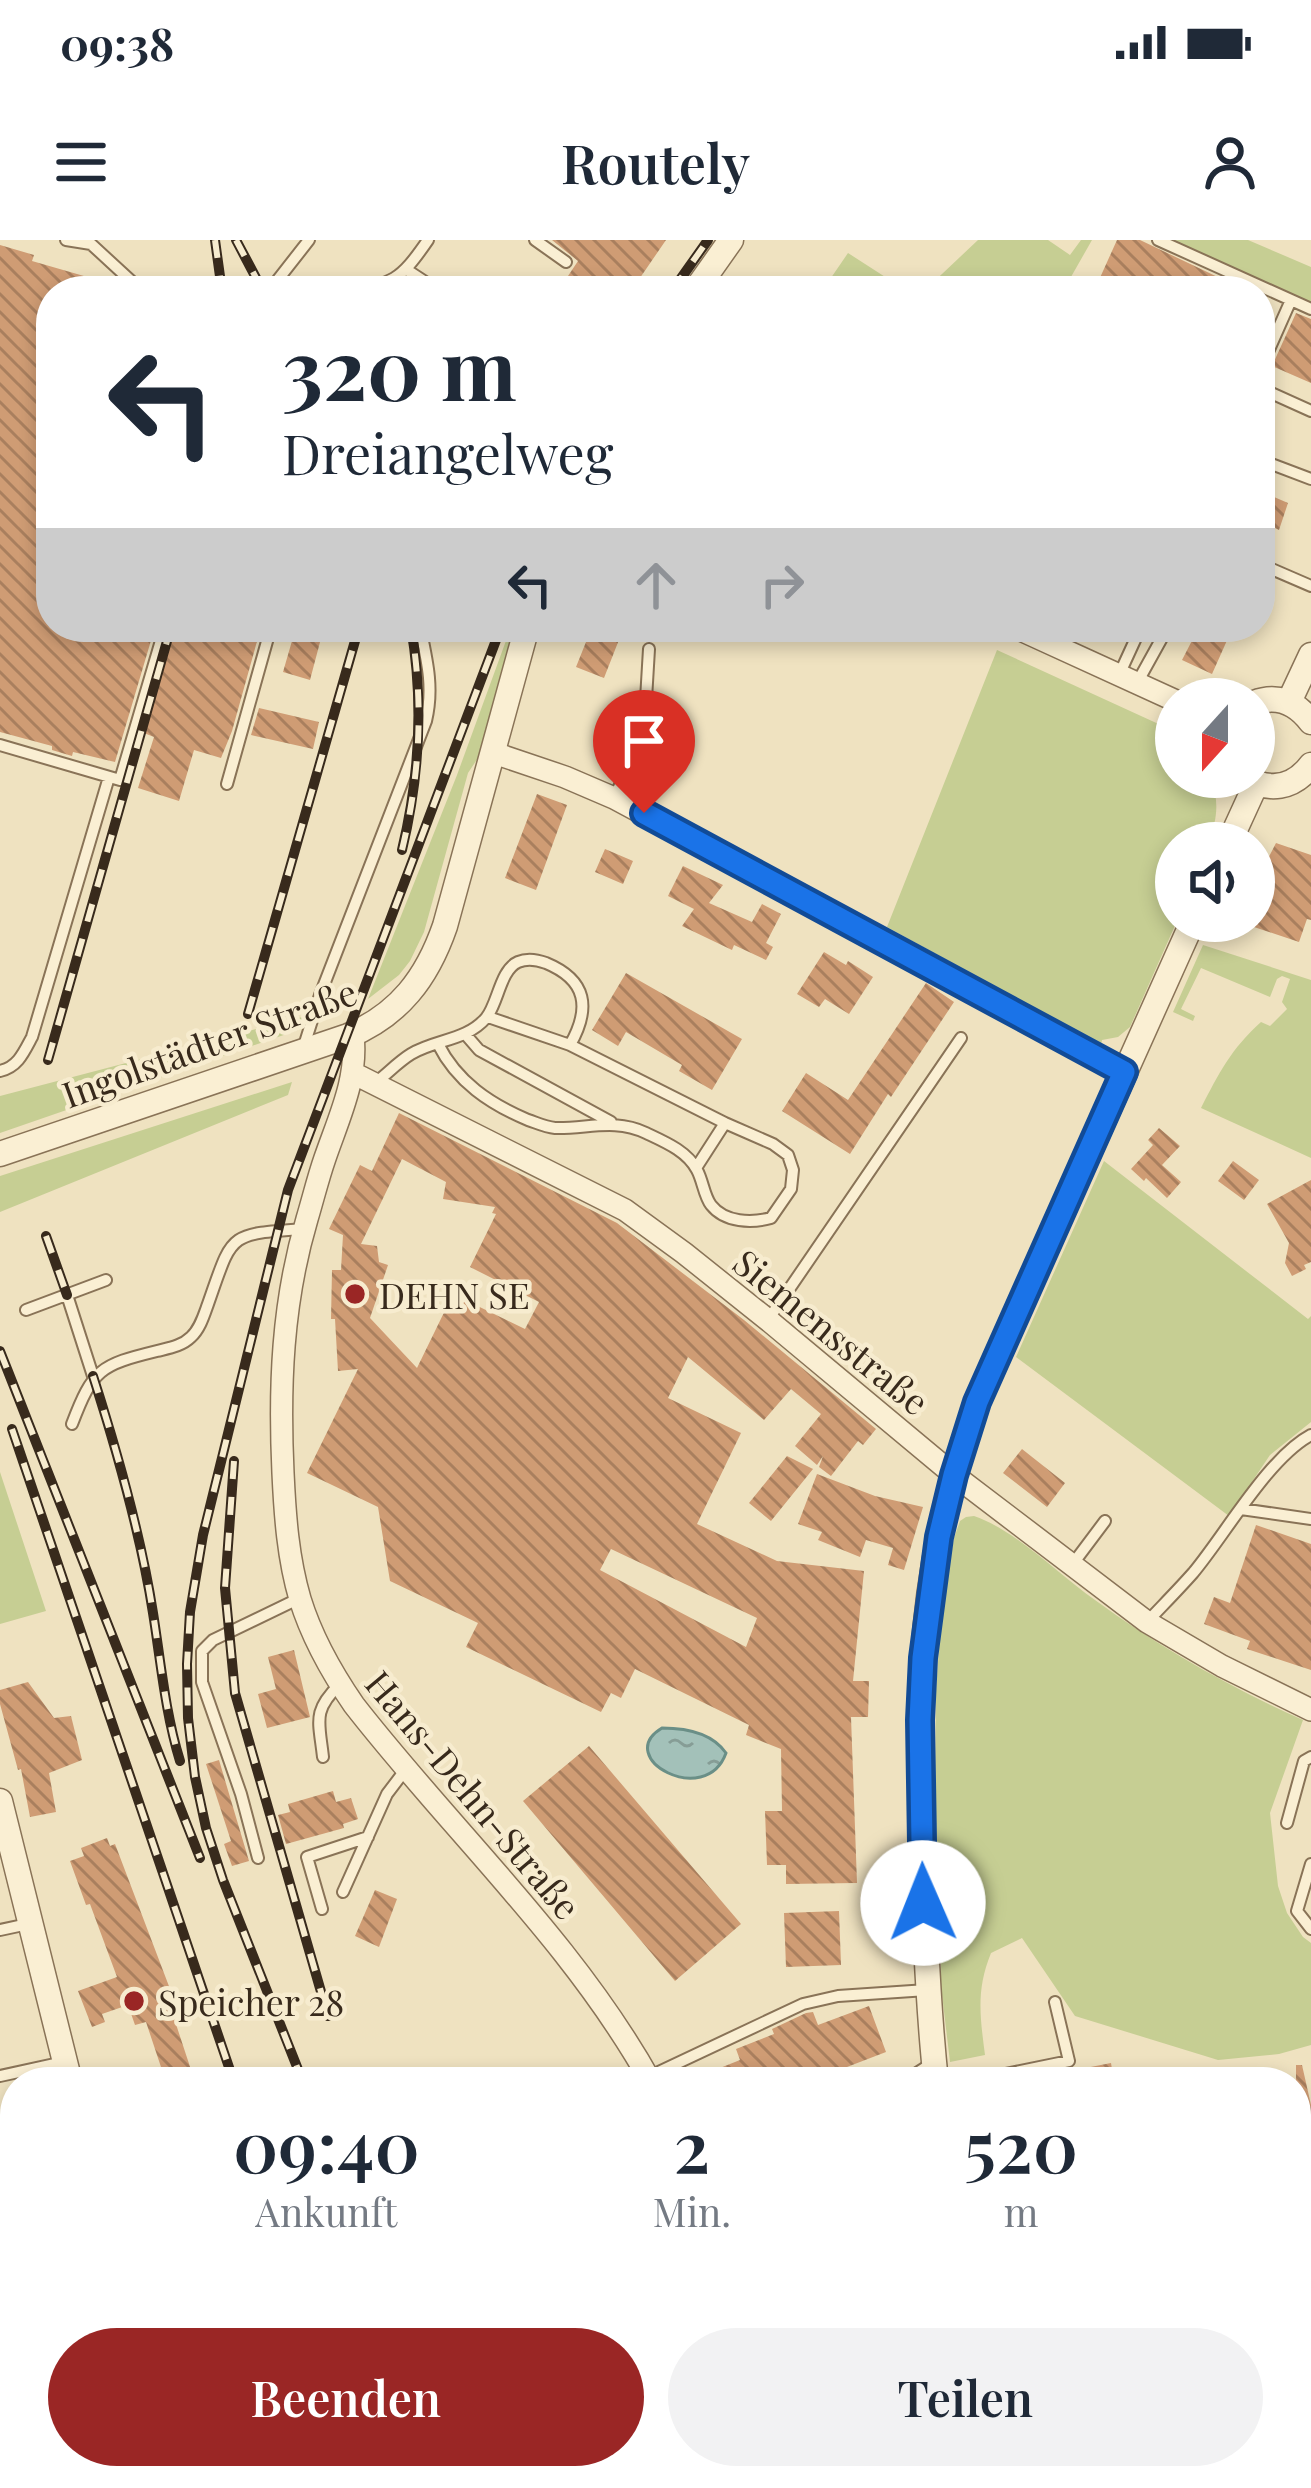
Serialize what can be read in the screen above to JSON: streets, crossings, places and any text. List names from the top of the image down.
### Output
{
  "streets": {
    "street": ["Ingolstädter Straße", "Siemensstraße", "Hans-Dehn-Straße"]
  },
  "crossings": [
    ["Ingolstädter Straße", "Hans-Dehn-Straße"],
    ["Siemensstraße", "Hans-Dehn-Straße"]
  ],
  "places": ["DEHN SE", "Speicher 28"],
  "north": "bottom",
  "page": {
    "status": "09:38",
    "header": "Routely",
    "turn": ["320 m", "Dreiangelweg"],
    "eta": [
      "09:40",
      "Ankunft",
      "2",
      "Min.",
      "520",
      "m"
    ],
    "buttons": ["Beenden", "Teilen"]
  }
}
